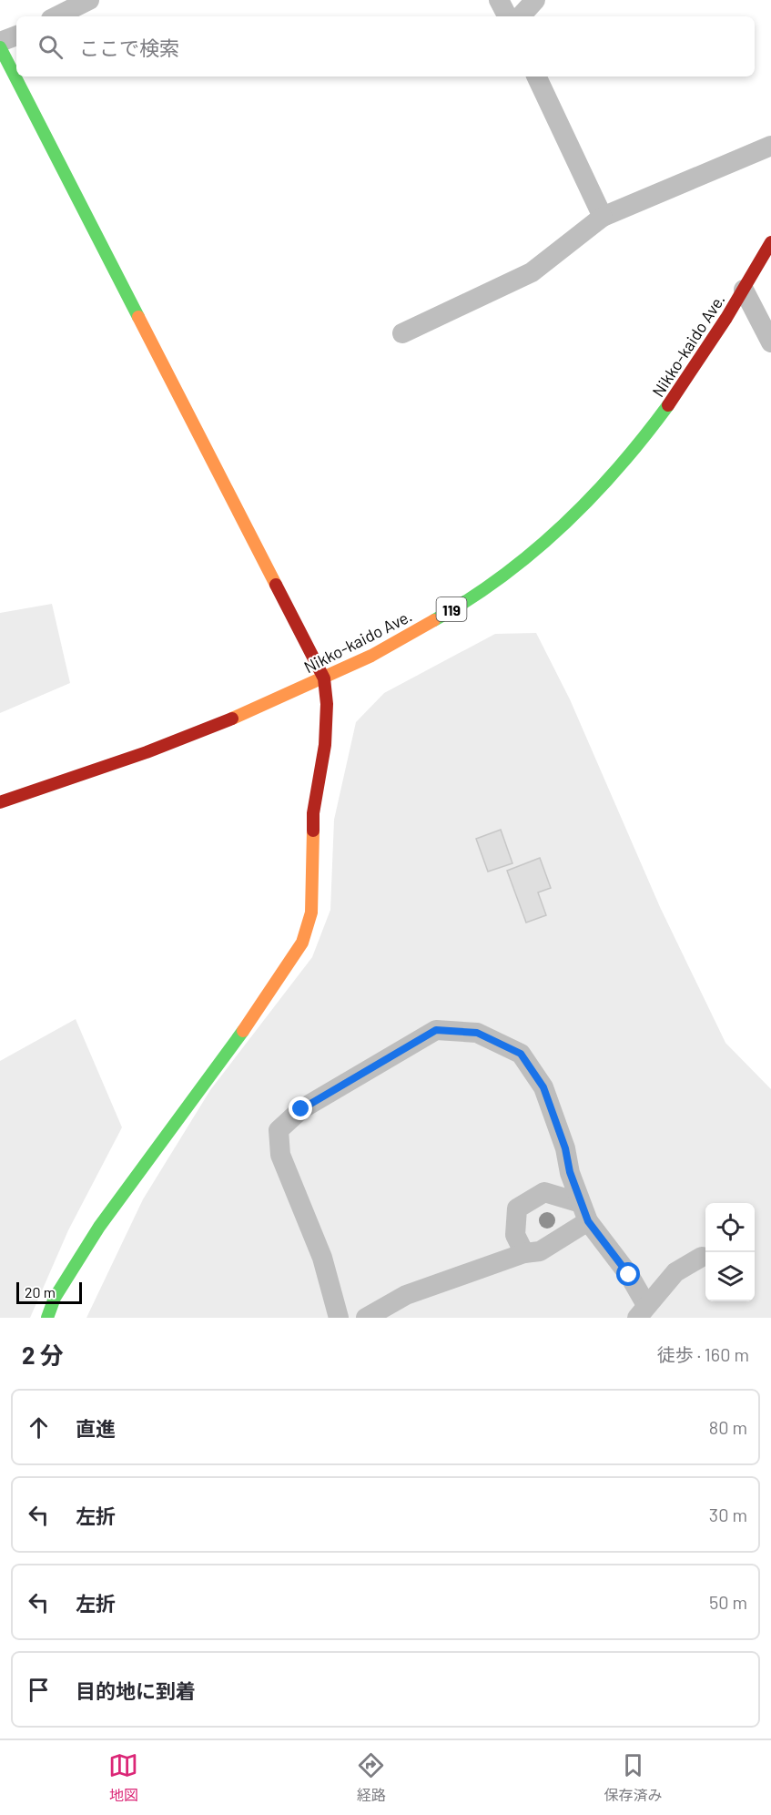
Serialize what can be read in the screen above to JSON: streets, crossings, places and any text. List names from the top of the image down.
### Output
{
  "streets": {
    "main road": ["Nikko-kaido Ave.", "119"]
  },
  "scale_bar": "20 m",
  "page": {
    "search": "ここで検索",
    "scale": "20 m",
    "heading": ["2 分", "徒歩 · 160 m"],
    "list": [
      ["直進", "80 m"],
      ["左折", "30 m"],
      ["左折", "50 m"],
      "目的地に到着"
    ],
    "nav": ["地図", "経路", "保存済み"]
  }
}
